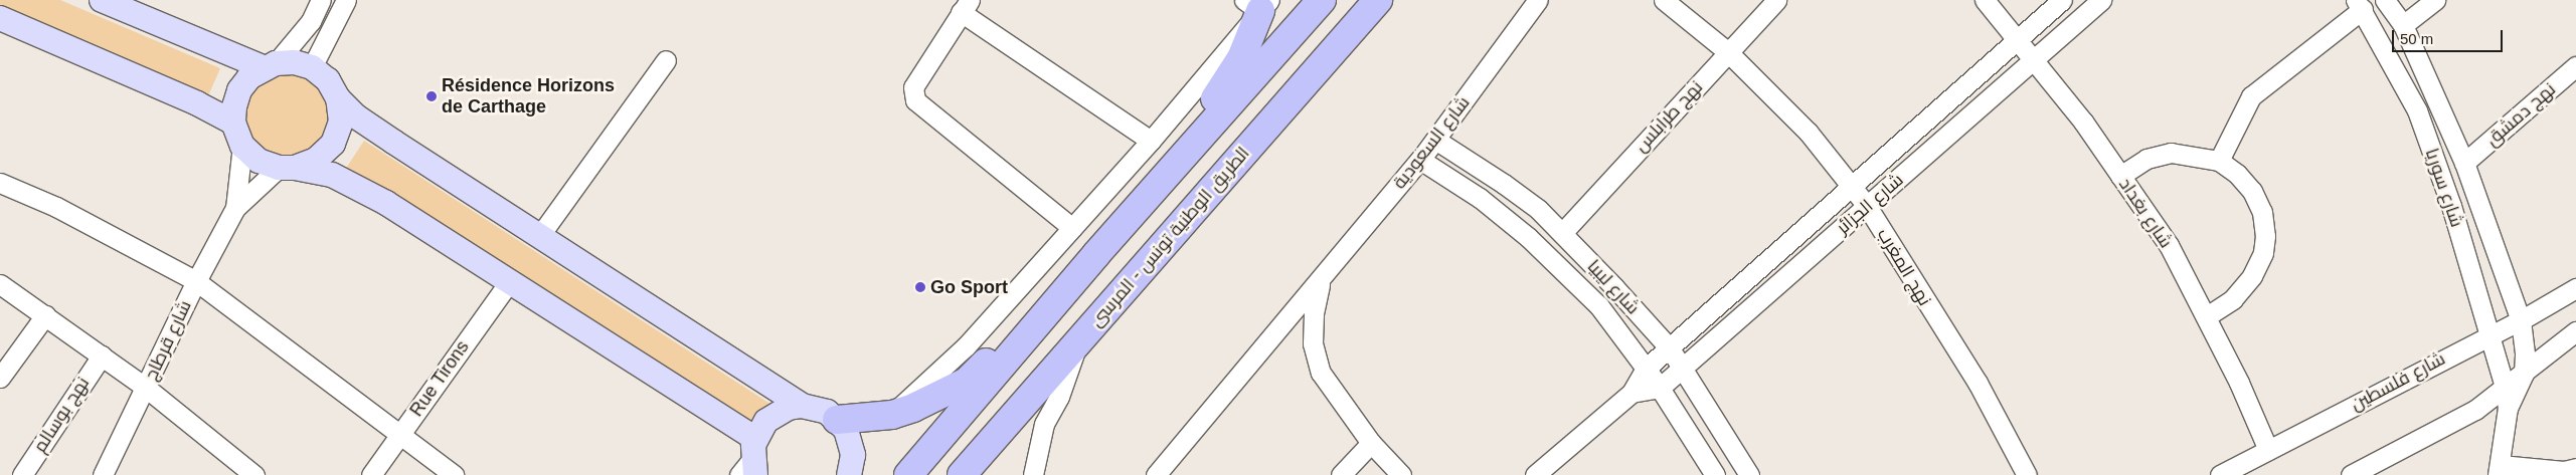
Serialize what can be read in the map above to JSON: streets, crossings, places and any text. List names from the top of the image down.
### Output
{
  "streets": {
    "highway": ["الطريق الوطنية تونس - المرسى"],
    "street": [
      "نهج دمشق",
      "نهج طرابلس",
      "شارع السعودية",
      "شارع سوريا",
      "شارع الجزائر",
      "شارع بغداد",
      "نهج المغرب",
      "شارع ليبيا",
      "شارع قرطاج",
      "Rue Tirons",
      "شارع فلسطين",
      "نهج بوسالم"
    ]
  },
  "crossings": [
    ["نهج دمشق", "شارع سوريا"],
    ["نهج طرابلس", "نهج المغرب"],
    ["نهج طرابلس", "شارع ليبيا"],
    ["شارع السعودية", "شارع ليبيا"],
    ["شارع سوريا", "شارع فلسطين"],
    ["شارع الجزائر", "شارع بغداد"],
    ["شارع الجزائر", "نهج المغرب"],
    ["شارع الجزائر", "شارع ليبيا"],
    ["شارع بغداد", "شارع فلسطين"]
  ],
  "places": ["Résidence Horizons de Carthage", "Go Sport"],
  "scale_bar": "50 m"
}
